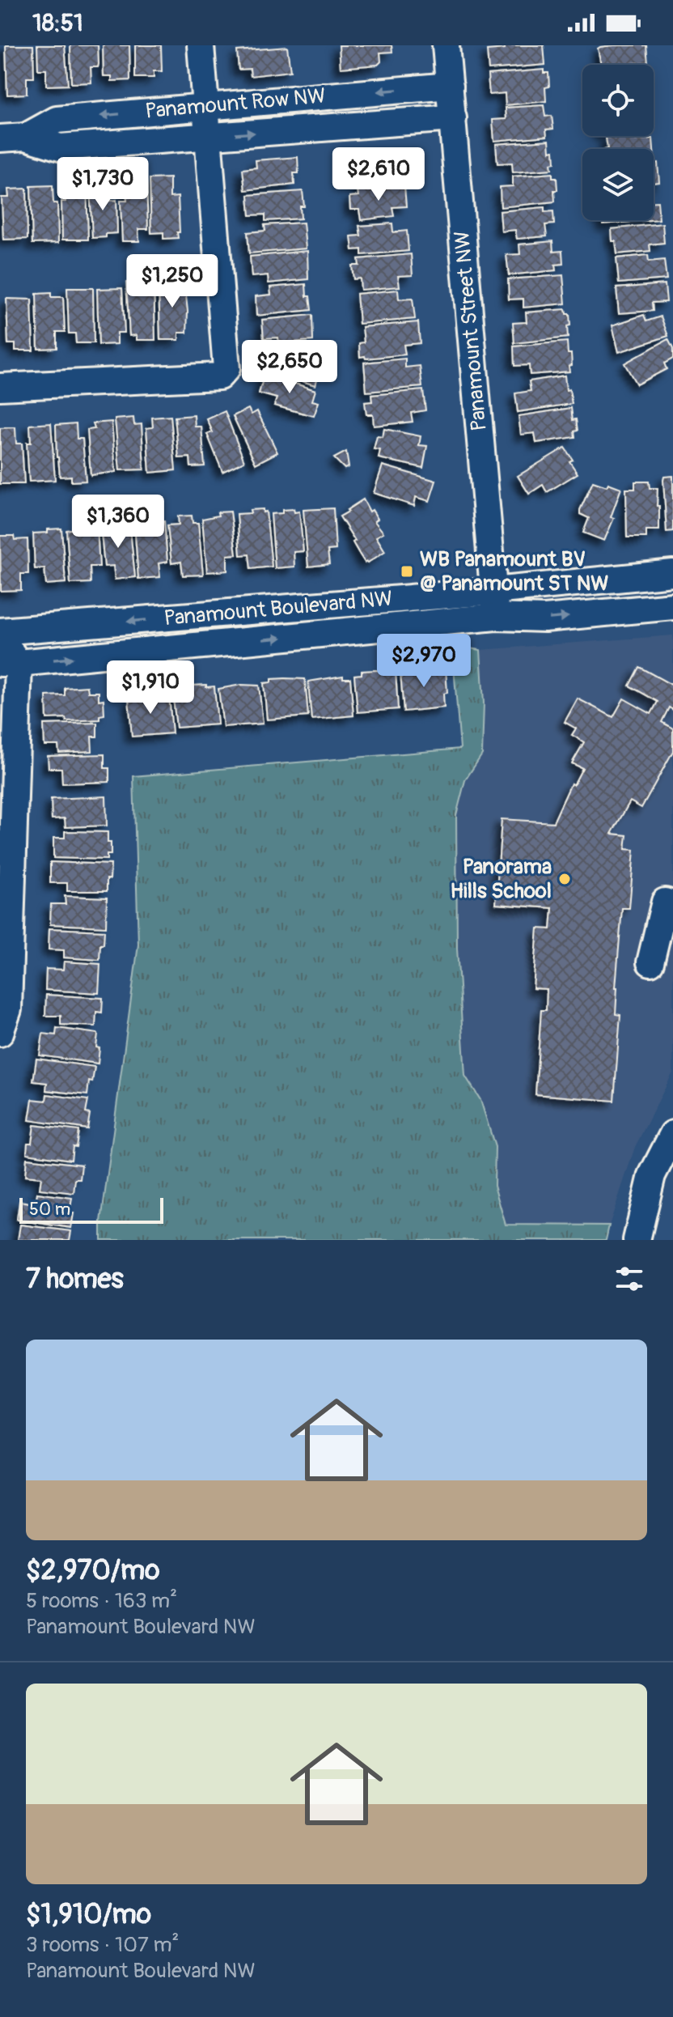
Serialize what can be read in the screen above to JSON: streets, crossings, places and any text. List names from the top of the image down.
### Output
{
  "streets": {
    "street": ["Panamount Row NW", "Panamount Street NW", "Panamount Boulevard NW"]
  },
  "crossings": [
    ["Panamount Row NW", "Panamount Street NW"],
    ["Panamount Street NW", "Panamount Boulevard NW"]
  ],
  "places": {
    "transit": ["WB Panamount BV @ Panamount ST NW"],
    "other": ["Panorama Hills School"]
  },
  "scale_bar": "50 m",
  "page": {
    "status": "18:51",
    "price": [
      "$2,610",
      "$1,730",
      "$1,250",
      "$2,650",
      "$1,360",
      "$2,970",
      "$1,910"
    ],
    "scale": "50 m",
    "heading": "7 homes",
    "list": [
      {
        "name": "$2,970/mo",
        "note": "5 rooms · 163 m² · Panamount Boulevard NW"
      },
      {
        "name": "$1,910/mo",
        "note": "3 rooms · 107 m² · Panamount Boulevard NW"
      }
    ]
  }
}
